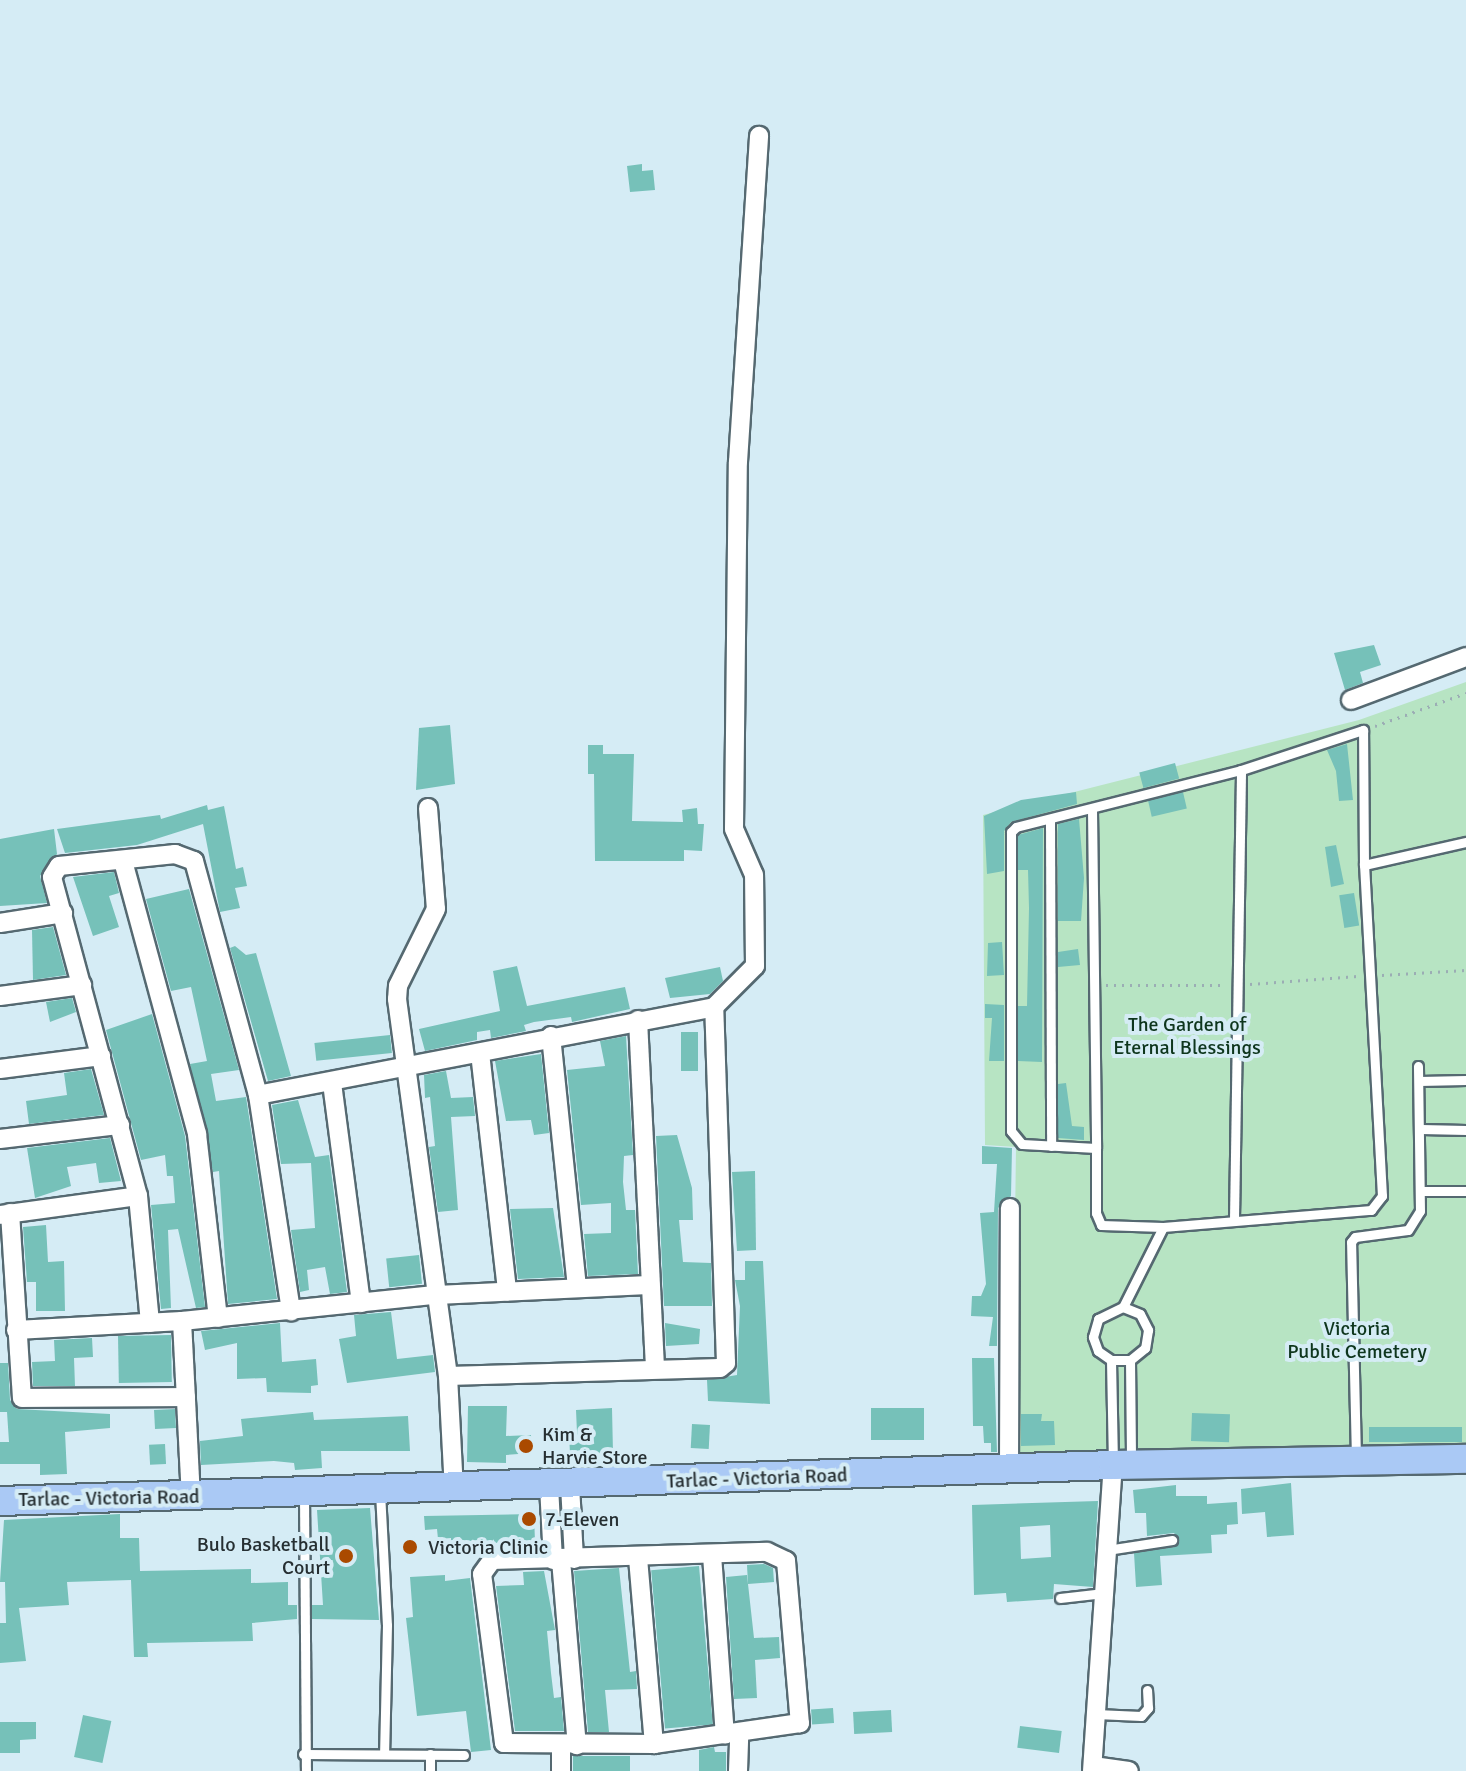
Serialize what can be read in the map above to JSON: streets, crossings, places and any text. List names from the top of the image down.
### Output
{
  "streets": {
    "main road": ["Tarlac - Victoria Road"]
  },
  "parks": ["The Garden of Eternal Blessings", "Victoria Public Cemetery"],
  "places": [
    "Kim & Harvie Store",
    "7-Eleven",
    "Victoria Clinic",
    "Bulo Basketball Court"
  ]
}
